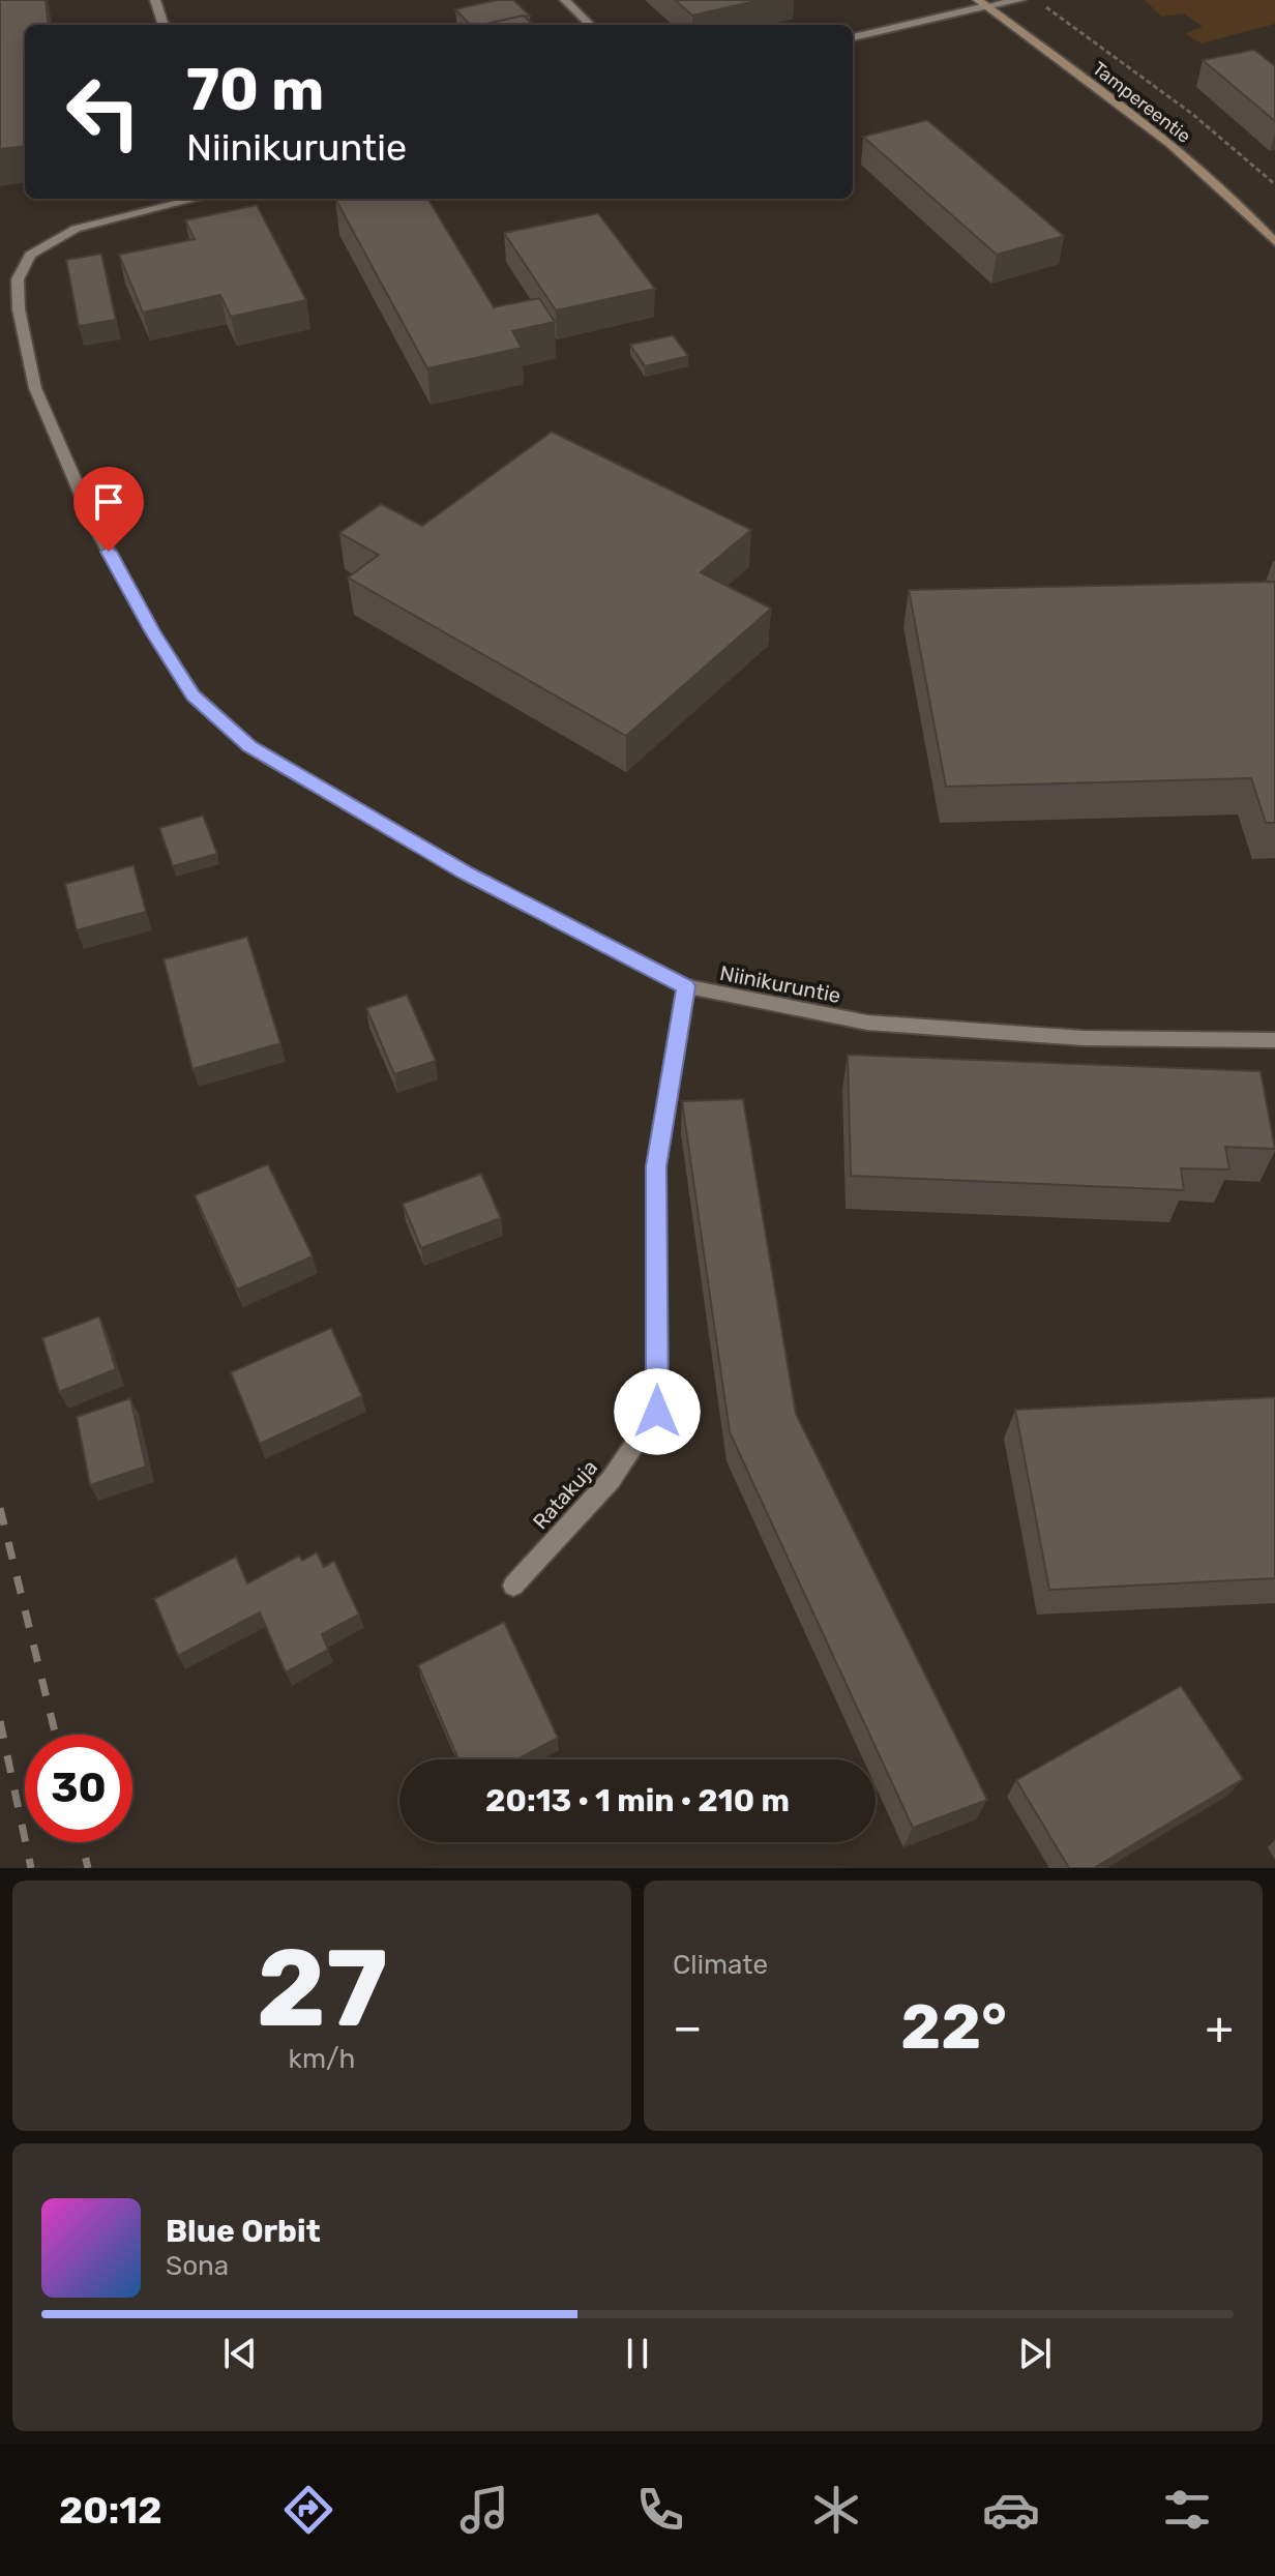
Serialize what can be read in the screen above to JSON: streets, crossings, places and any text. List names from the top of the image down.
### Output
{
  "streets": {
    "main road": ["Tampereentie"],
    "street": ["Niinikuruntie", "Ratakuja"]
  },
  "crossings": [
    ["Niinikuruntie", "Ratakuja"]
  ],
  "page": {
    "turn": ["70 m", "Niinikuruntie"],
    "limit": "30",
    "trip": "20:13 · 1 min · 210 m",
    "tile": [
      ["27", "km/h"],
      "Climate"
    ],
    "heat": ["−", "22°", "+"],
    "song": ["Blue Orbit", "Sona"],
    "tabs": "20:12"
  }
}
